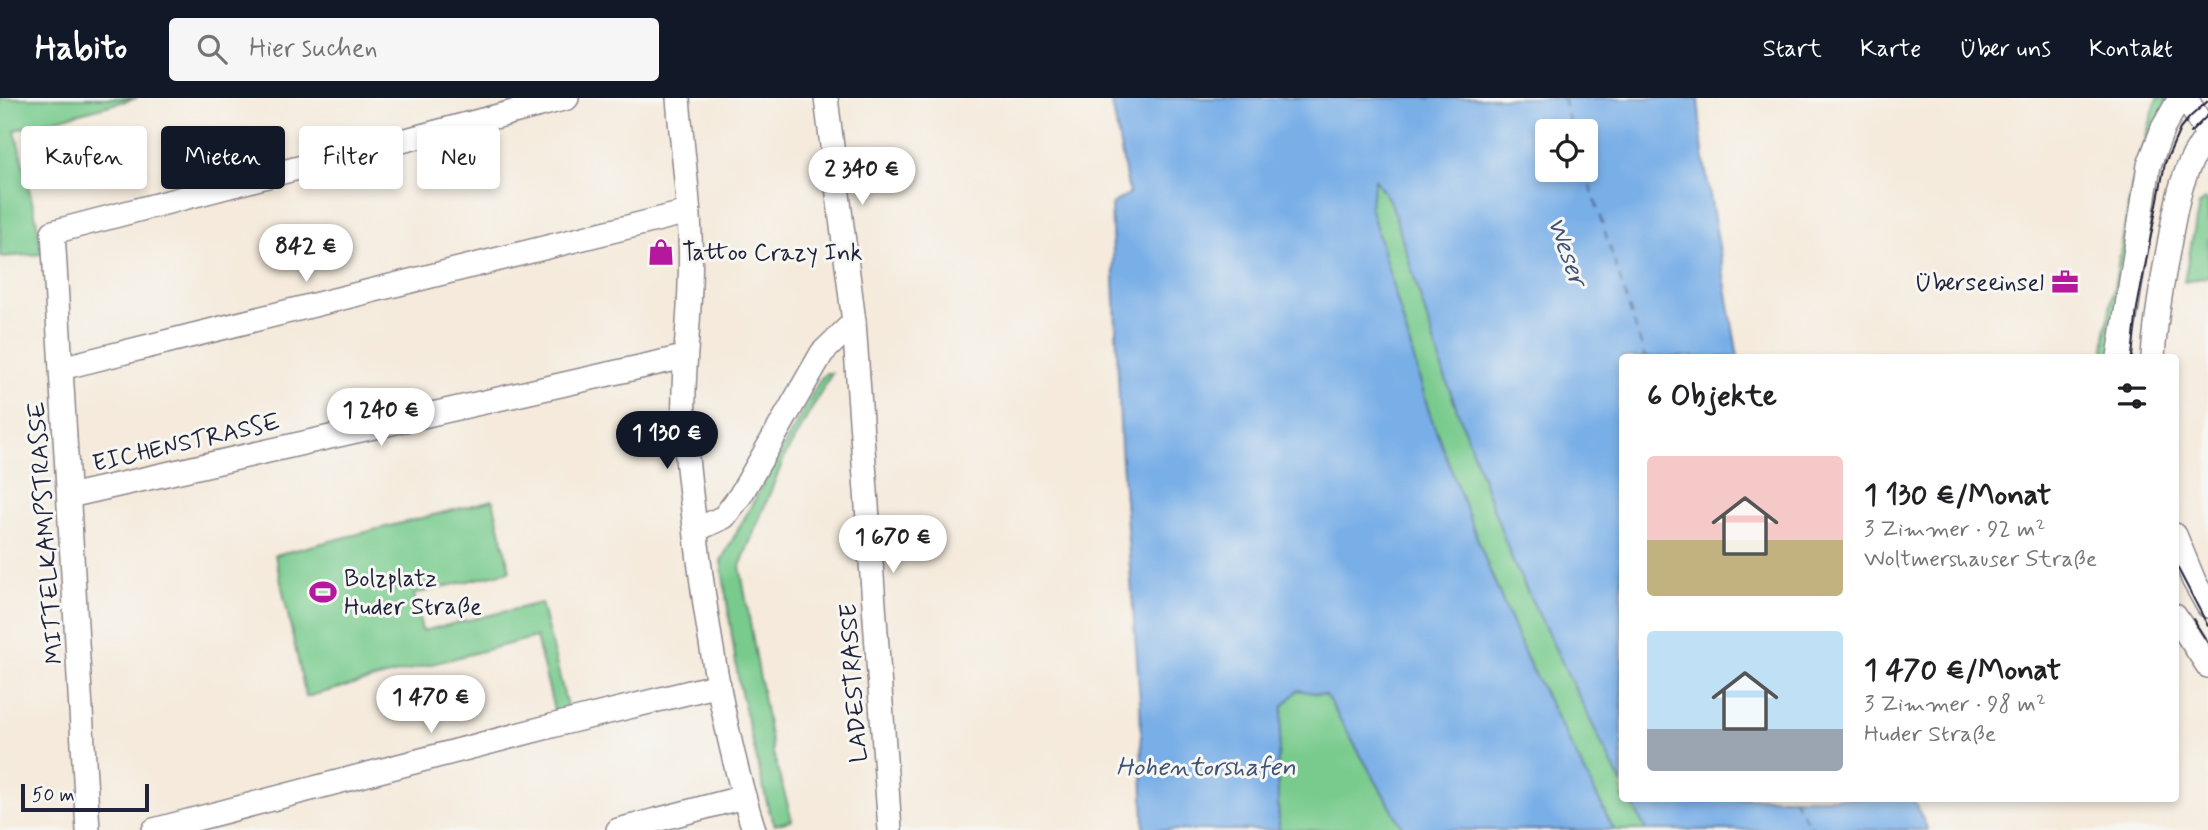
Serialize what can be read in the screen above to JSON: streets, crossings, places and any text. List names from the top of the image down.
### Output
{
  "streets": {
    "street": ["EICHENSTRASSE", "MITTELKAMPSTRASSE", "LADESTRASSE"]
  },
  "crossings": [
    ["EICHENSTRASSE", "MITTELKAMPSTRASSE"]
  ],
  "water": ["Weser", "Hohentorshafen"],
  "places": {
    "shop": ["Tattoo Crazy Ink"],
    "office": ["Überseeinsel"],
    "sports": ["Bolzplatz Huder Straße"]
  },
  "scale_bar": "50 m",
  "page": {
    "header": "Habito",
    "search": "Hier suchen",
    "nav": [
      "Start",
      "Karte",
      "Über uns",
      "Kontakt"
    ],
    "chip": [
      "Kaufen",
      "Mieten",
      "Filter",
      "Neu"
    ],
    "price": [
      "2 340 €",
      "842 €",
      "1 240 €",
      "1 130 €",
      "1 670 €",
      "1 470 €"
    ],
    "heading": "6 Objekte",
    "list": [
      {
        "name": "1 130 €/Monat",
        "note": "3 Zimmer · 92 m² · Woltmershauser Straße"
      },
      {
        "name": "1 470 €/Monat",
        "note": "3 Zimmer · 98 m² · Huder Straße"
      }
    ],
    "scale": "50 m"
  }
}
